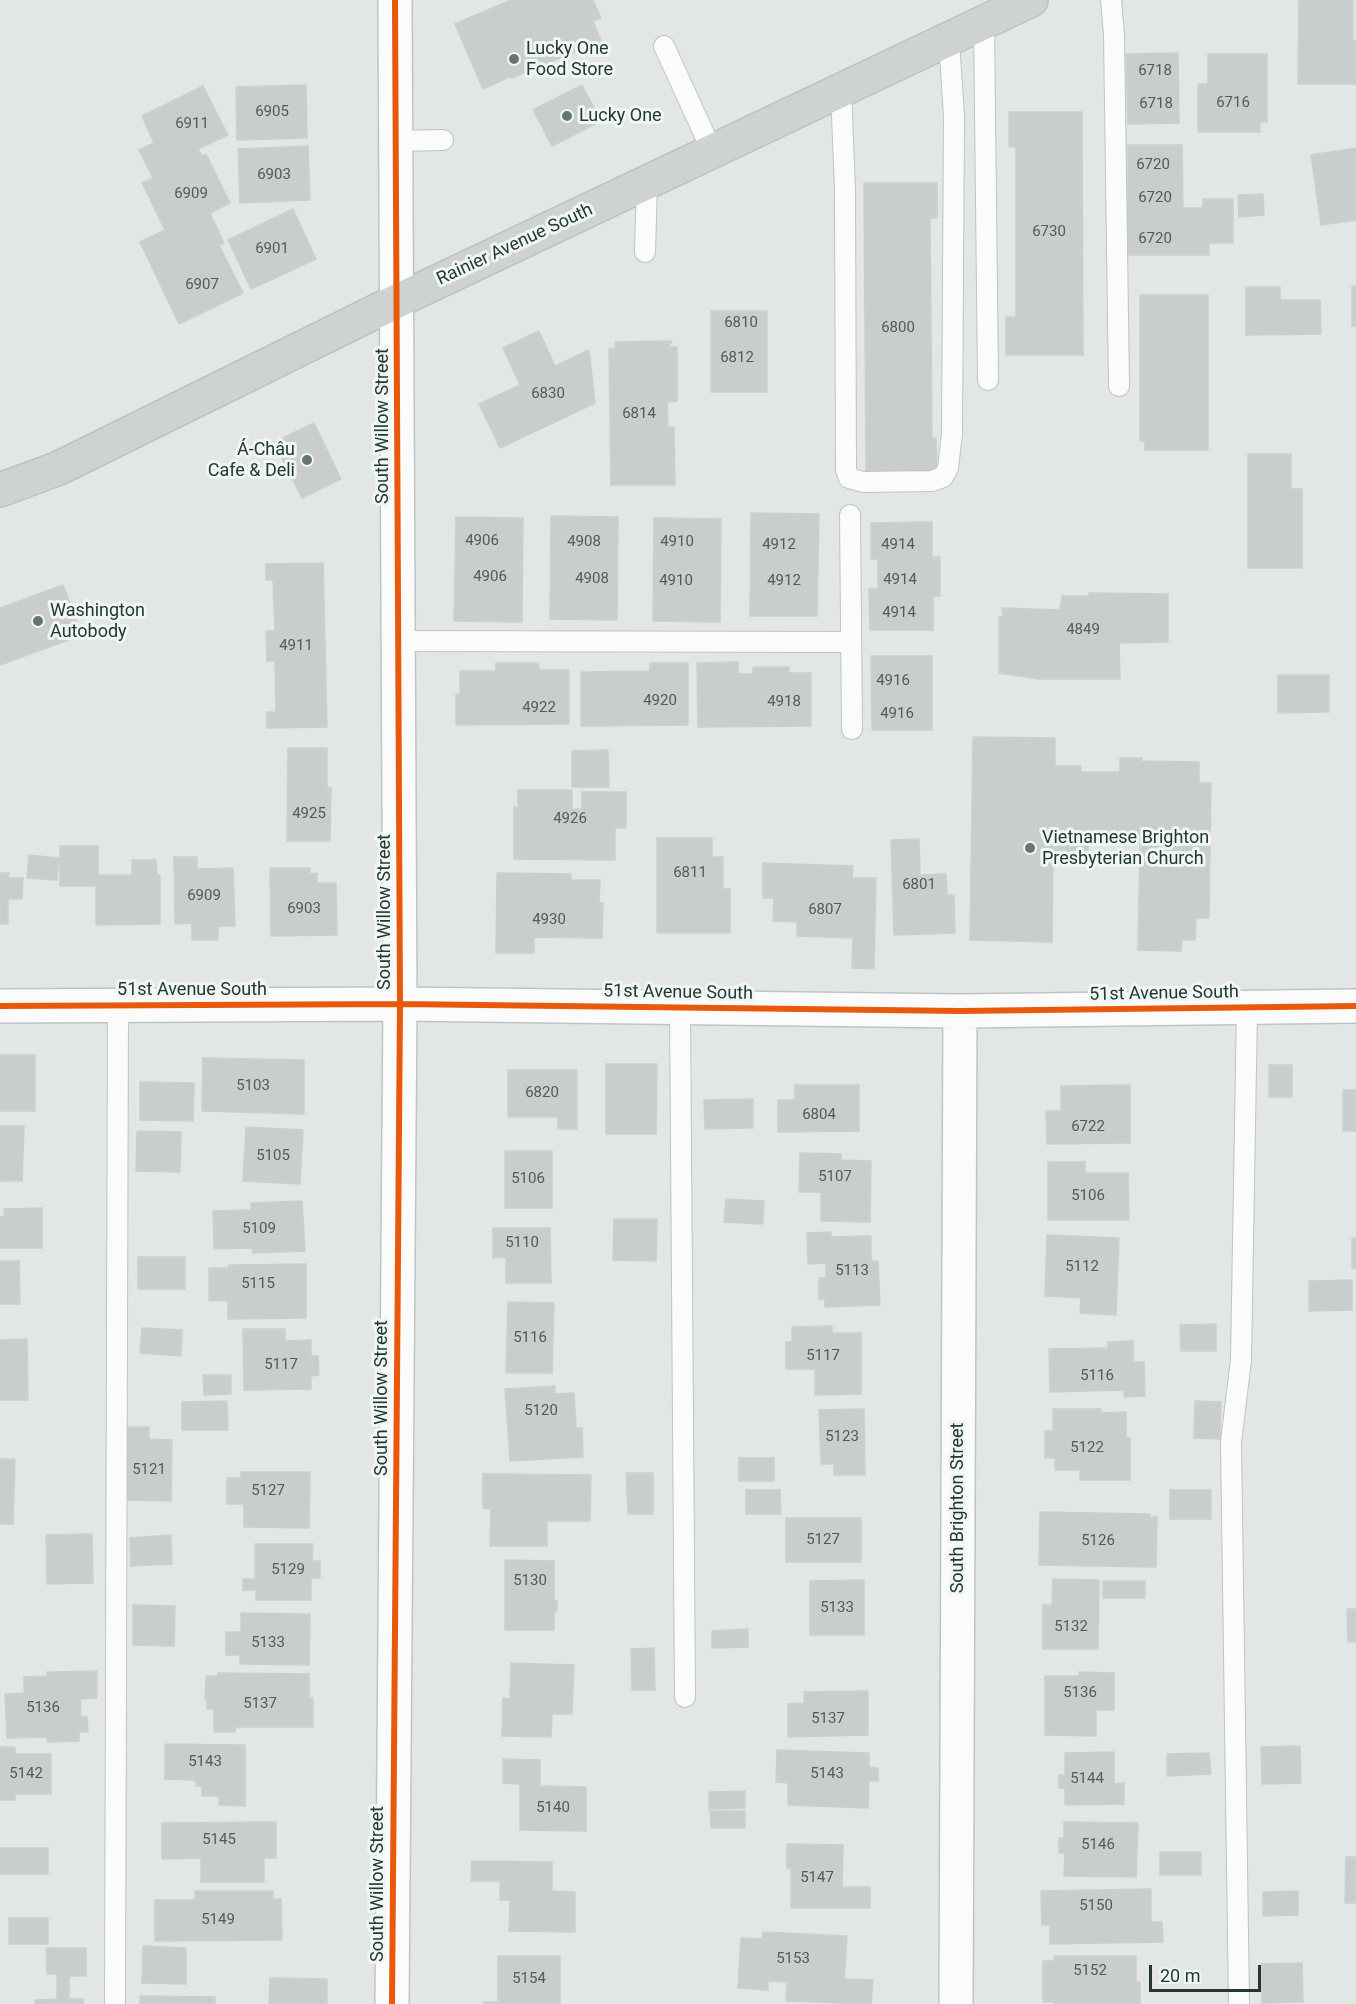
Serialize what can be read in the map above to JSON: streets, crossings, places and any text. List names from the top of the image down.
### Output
{
  "streets": {
    "main road": ["Rainier Avenue South"],
    "street": ["South Willow Street", "51st Avenue South", "South Brighton Street"]
  },
  "crossings": [
    ["Rainier Avenue South", "South Willow Street"],
    ["South Willow Street", "51st Avenue South"],
    ["51st Avenue South", "South Brighton Street"]
  ],
  "places": [
    "Lucky One Food Store",
    "Lucky One",
    "Á-Châu Cafe & Deli",
    "Washington Autobody",
    "Vietnamese Brighton Presbyterian Church"
  ],
  "house_numbers": [
    "6718",
    "6716",
    "6718",
    "6905",
    "6911",
    "6720",
    "6903",
    "6909",
    "6720",
    "6730",
    "6720",
    "6901",
    "6907",
    "6810",
    "6800",
    "6812",
    "6830",
    "6814",
    "4906",
    "4908",
    "4910",
    "4912",
    "4914",
    "4906",
    "4908",
    "4914",
    "4910",
    "4912",
    "4914",
    "4849",
    "4911",
    "4916",
    "4920",
    "4918",
    "4922",
    "4916",
    "4925",
    "4926",
    "6811",
    "6801",
    "6909",
    "6903",
    "6807",
    "4930",
    "5103",
    "6820",
    "6804",
    "6722",
    "5105",
    "5107",
    "5106",
    "5106",
    "5109",
    "5110",
    "5112",
    "5113",
    "5115",
    "5116",
    "5117",
    "5117",
    "5116",
    "5120",
    "5123",
    "5122",
    "5121",
    "5127",
    "5127",
    "5126",
    "5129",
    "5130",
    "5133",
    "5132",
    "5133",
    "5136",
    "5137",
    "5136",
    "5137",
    "5143",
    "5142",
    "5143",
    "5144",
    "5140",
    "5145",
    "5146",
    "5147",
    "5150",
    "5149",
    "5153",
    "5152",
    "5154"
  ],
  "scale_bar": "20 m"
}
